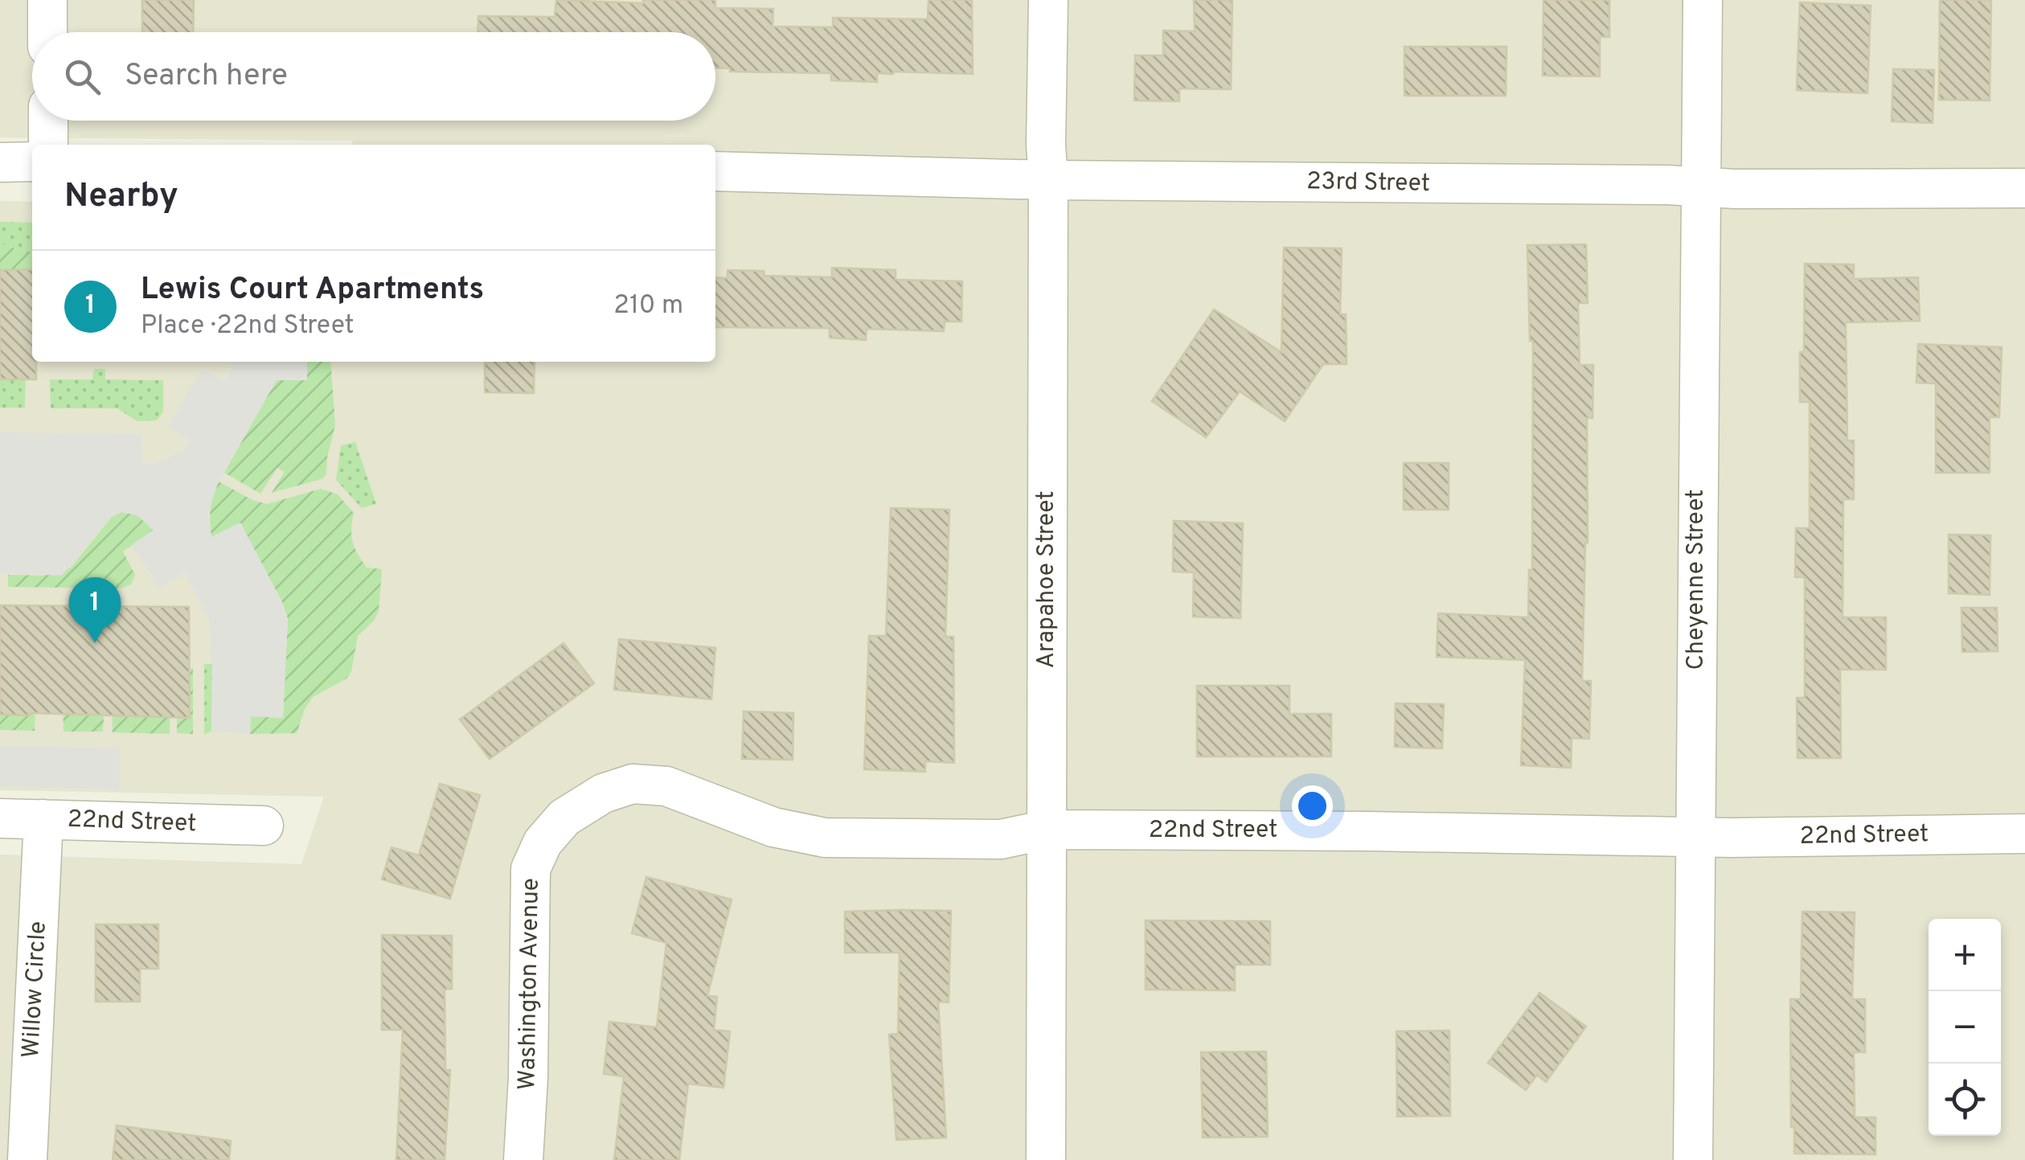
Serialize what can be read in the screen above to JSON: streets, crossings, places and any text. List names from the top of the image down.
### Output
{
  "streets": {
    "street": [
      "23rd Street",
      "Arapahoe Street",
      "Cheyenne Street",
      "22nd Street",
      "Washington Avenue",
      "Willow Circle"
    ]
  },
  "crossings": [
    ["23rd Street", "Arapahoe Street"],
    ["23rd Street", "Cheyenne Street"],
    ["Arapahoe Street", "22nd Street"],
    ["Cheyenne Street", "22nd Street"],
    ["22nd Street", "Washington Avenue"],
    ["22nd Street", "Willow Circle"]
  ],
  "page": {
    "search": "Search here",
    "heading": "Nearby",
    "list": [
      {
        "mark": "1",
        "name": "Lewis Court Apartments",
        "note": "Place · 22nd Street",
        "value": "210 m"
      }
    ],
    "pins": "1",
    "map_buttons": ["+", "−"]
  }
}
